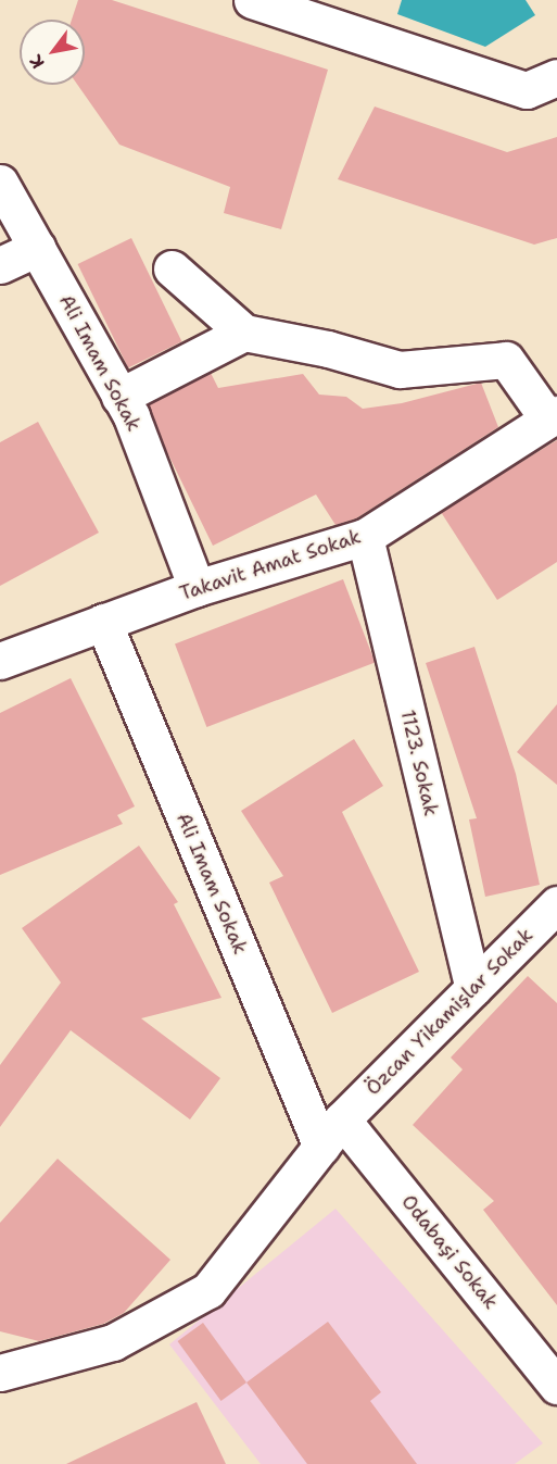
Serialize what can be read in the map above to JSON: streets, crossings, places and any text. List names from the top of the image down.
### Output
{
  "streets": {
    "street": [
      "Ali Imam Sokak",
      "Takavit Amat Sokak",
      "1123. Sokak",
      "Özcan Yikamişlar Sokak",
      "Odabaşi Sokak"
    ]
  },
  "crossings": [
    ["Ali Imam Sokak", "Takavit Amat Sokak"],
    ["Ali Imam Sokak", "Özcan Yikamişlar Sokak"],
    ["Ali Imam Sokak", "Odabaşi Sokak"],
    ["Takavit Amat Sokak", "1123. Sokak"],
    ["1123. Sokak", "Özcan Yikamişlar Sokak"],
    ["Özcan Yikamişlar Sokak", "Odabaşi Sokak"]
  ],
  "north": "bottom left"
}
